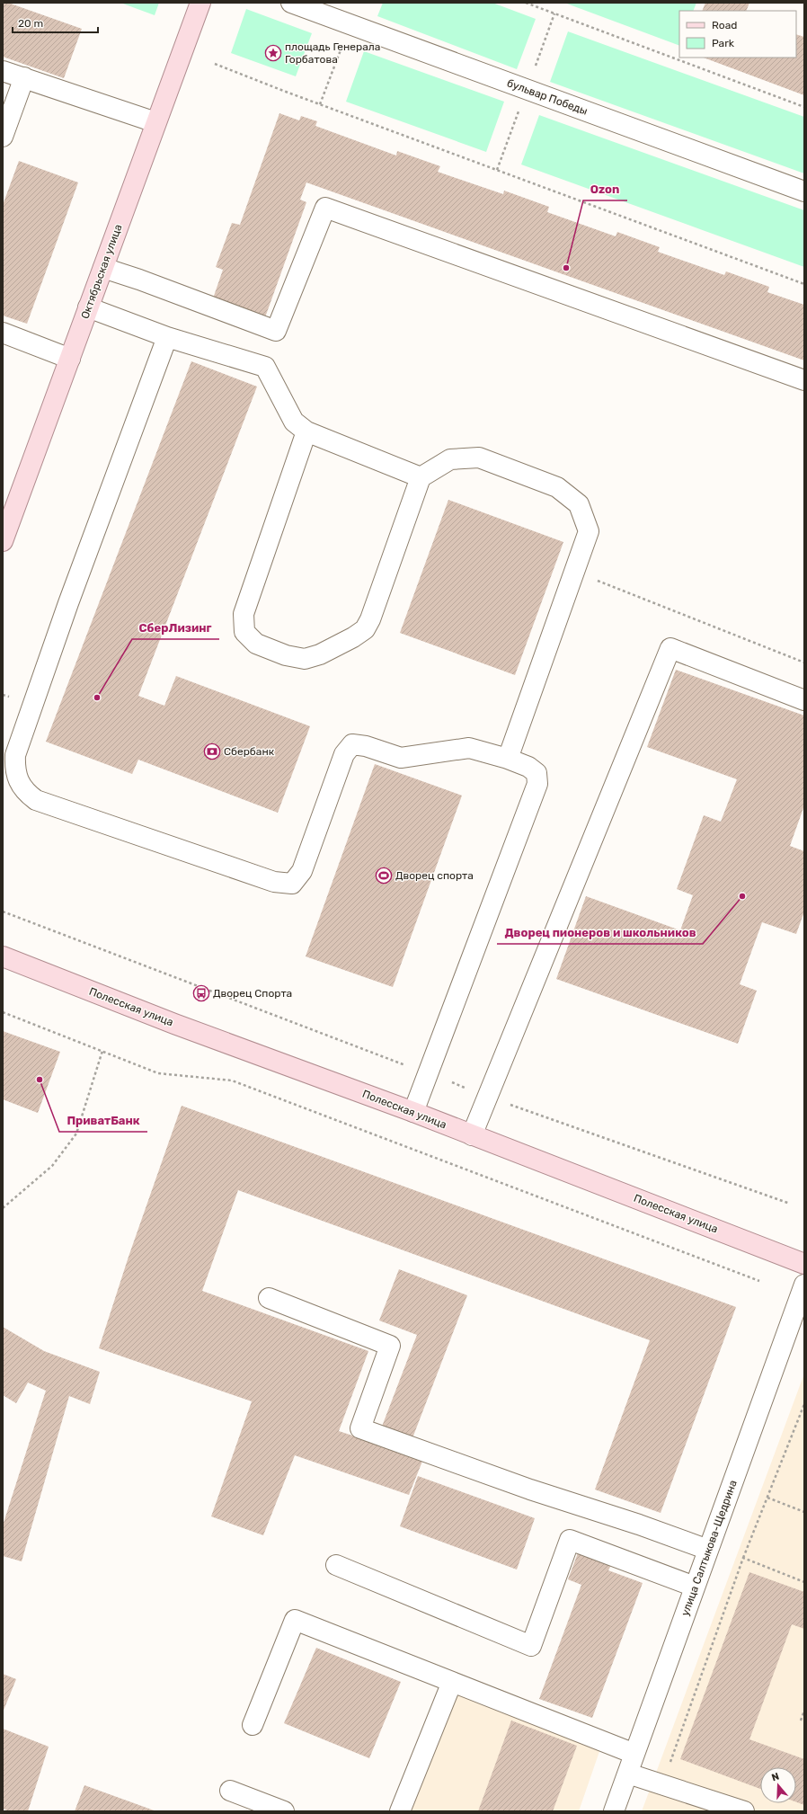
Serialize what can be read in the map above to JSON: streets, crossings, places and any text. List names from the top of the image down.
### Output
{
  "streets": {
    "main road": ["Октябрьская улица", "Полесская улица"],
    "street": ["бульвар Победы", "улица Салтыкова-Щедрина"]
  },
  "places": {
    "place": ["площадь Генерала Горбатова"],
    "other": [
      "Ozon",
      "СберЛизинг",
      "Дворец пионеров и школьников",
      "ПриватБанк"
    ],
    "bank": ["Сбербанк"],
    "sports": ["Дворец спорта"],
    "bus stop": ["Дворец Спорта"]
  },
  "legend": ["Road", "Park"],
  "scale_bar": "20 m",
  "north": "top"
}
